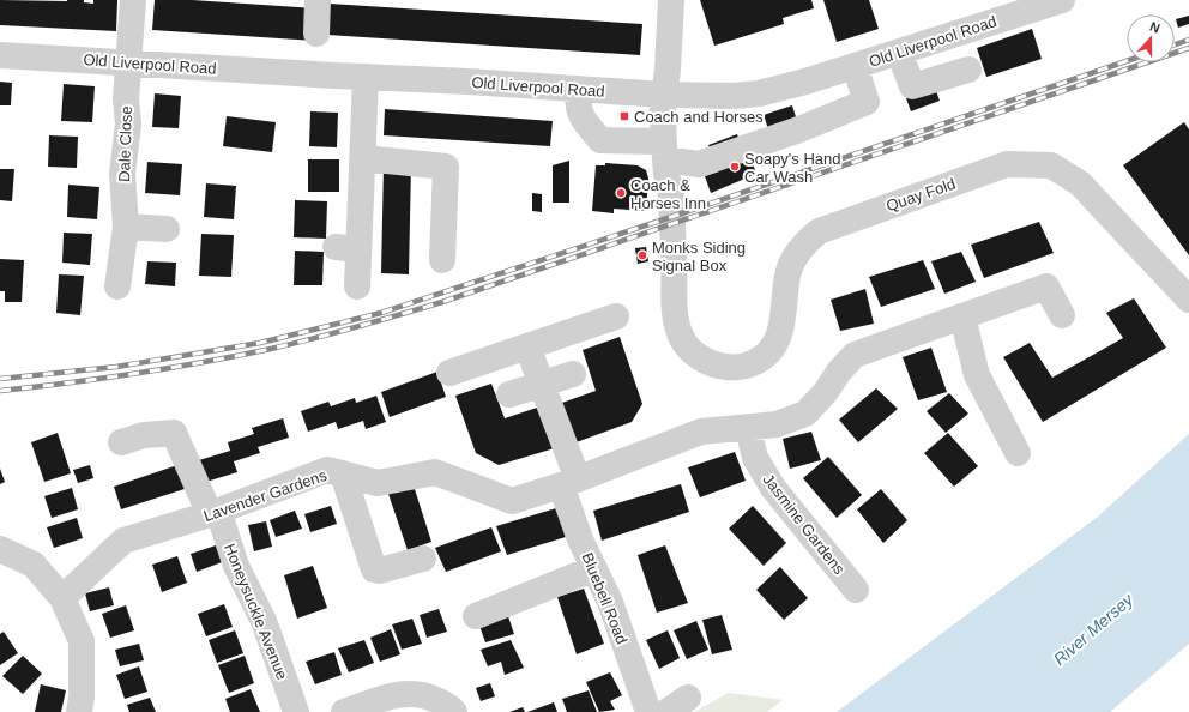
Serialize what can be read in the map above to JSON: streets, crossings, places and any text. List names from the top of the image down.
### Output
{
  "streets": {
    "street": [
      "Old Liverpool Road",
      "Dale Close",
      "Quay Fold",
      "Lavender Gardens",
      "Jasmine Gardens",
      "Bluebell Road",
      "Honeysuckle Avenue"
    ]
  },
  "crossings": [
    ["Old Liverpool Road", "Dale Close"],
    ["Lavender Gardens", "Jasmine Gardens"],
    ["Lavender Gardens", "Bluebell Road"],
    ["Lavender Gardens", "Honeysuckle Avenue"]
  ],
  "water": ["River Mersey"],
  "places": {
    "transit": ["Coach and Horses"],
    "other": ["Soapy's Hand Car Wash", "Coach & Horses Inn", "Monks Siding Signal Box"]
  },
  "north": "top"
}
